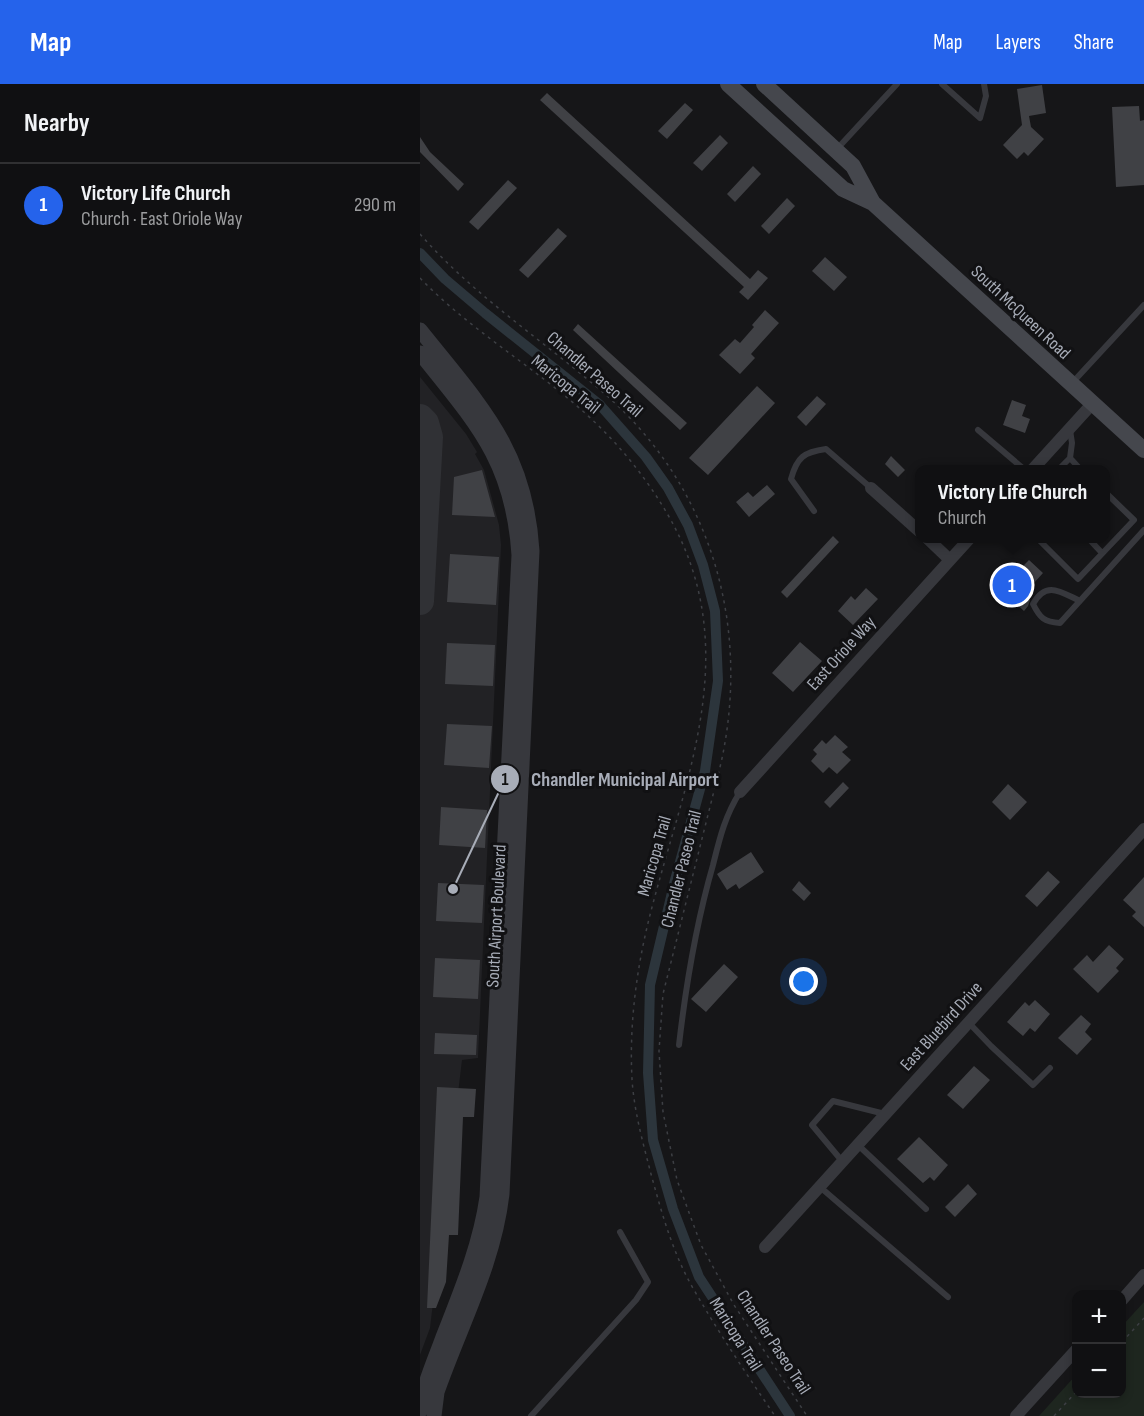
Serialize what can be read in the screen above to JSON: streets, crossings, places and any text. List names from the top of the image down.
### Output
{
  "streets": {
    "main road": ["South McQueen Road"],
    "street": ["East Oriole Way", "South Airport Boulevard", "East Bluebird Drive"],
    "path": ["Chandler Paseo Trail", "Maricopa Trail"]
  },
  "places": ["Chandler Municipal Airport"],
  "page": {
    "header": "Map",
    "nav": ["Map", "Layers", "Share"],
    "heading": "Nearby",
    "list": [
      {
        "mark": "1",
        "name": "Victory Life Church",
        "note": "Church · East Oriole Way",
        "value": "290 m"
      }
    ],
    "popup": ["Victory Life Church", "Church"],
    "pins": "1",
    "map_buttons": ["+", "−"]
  }
}
